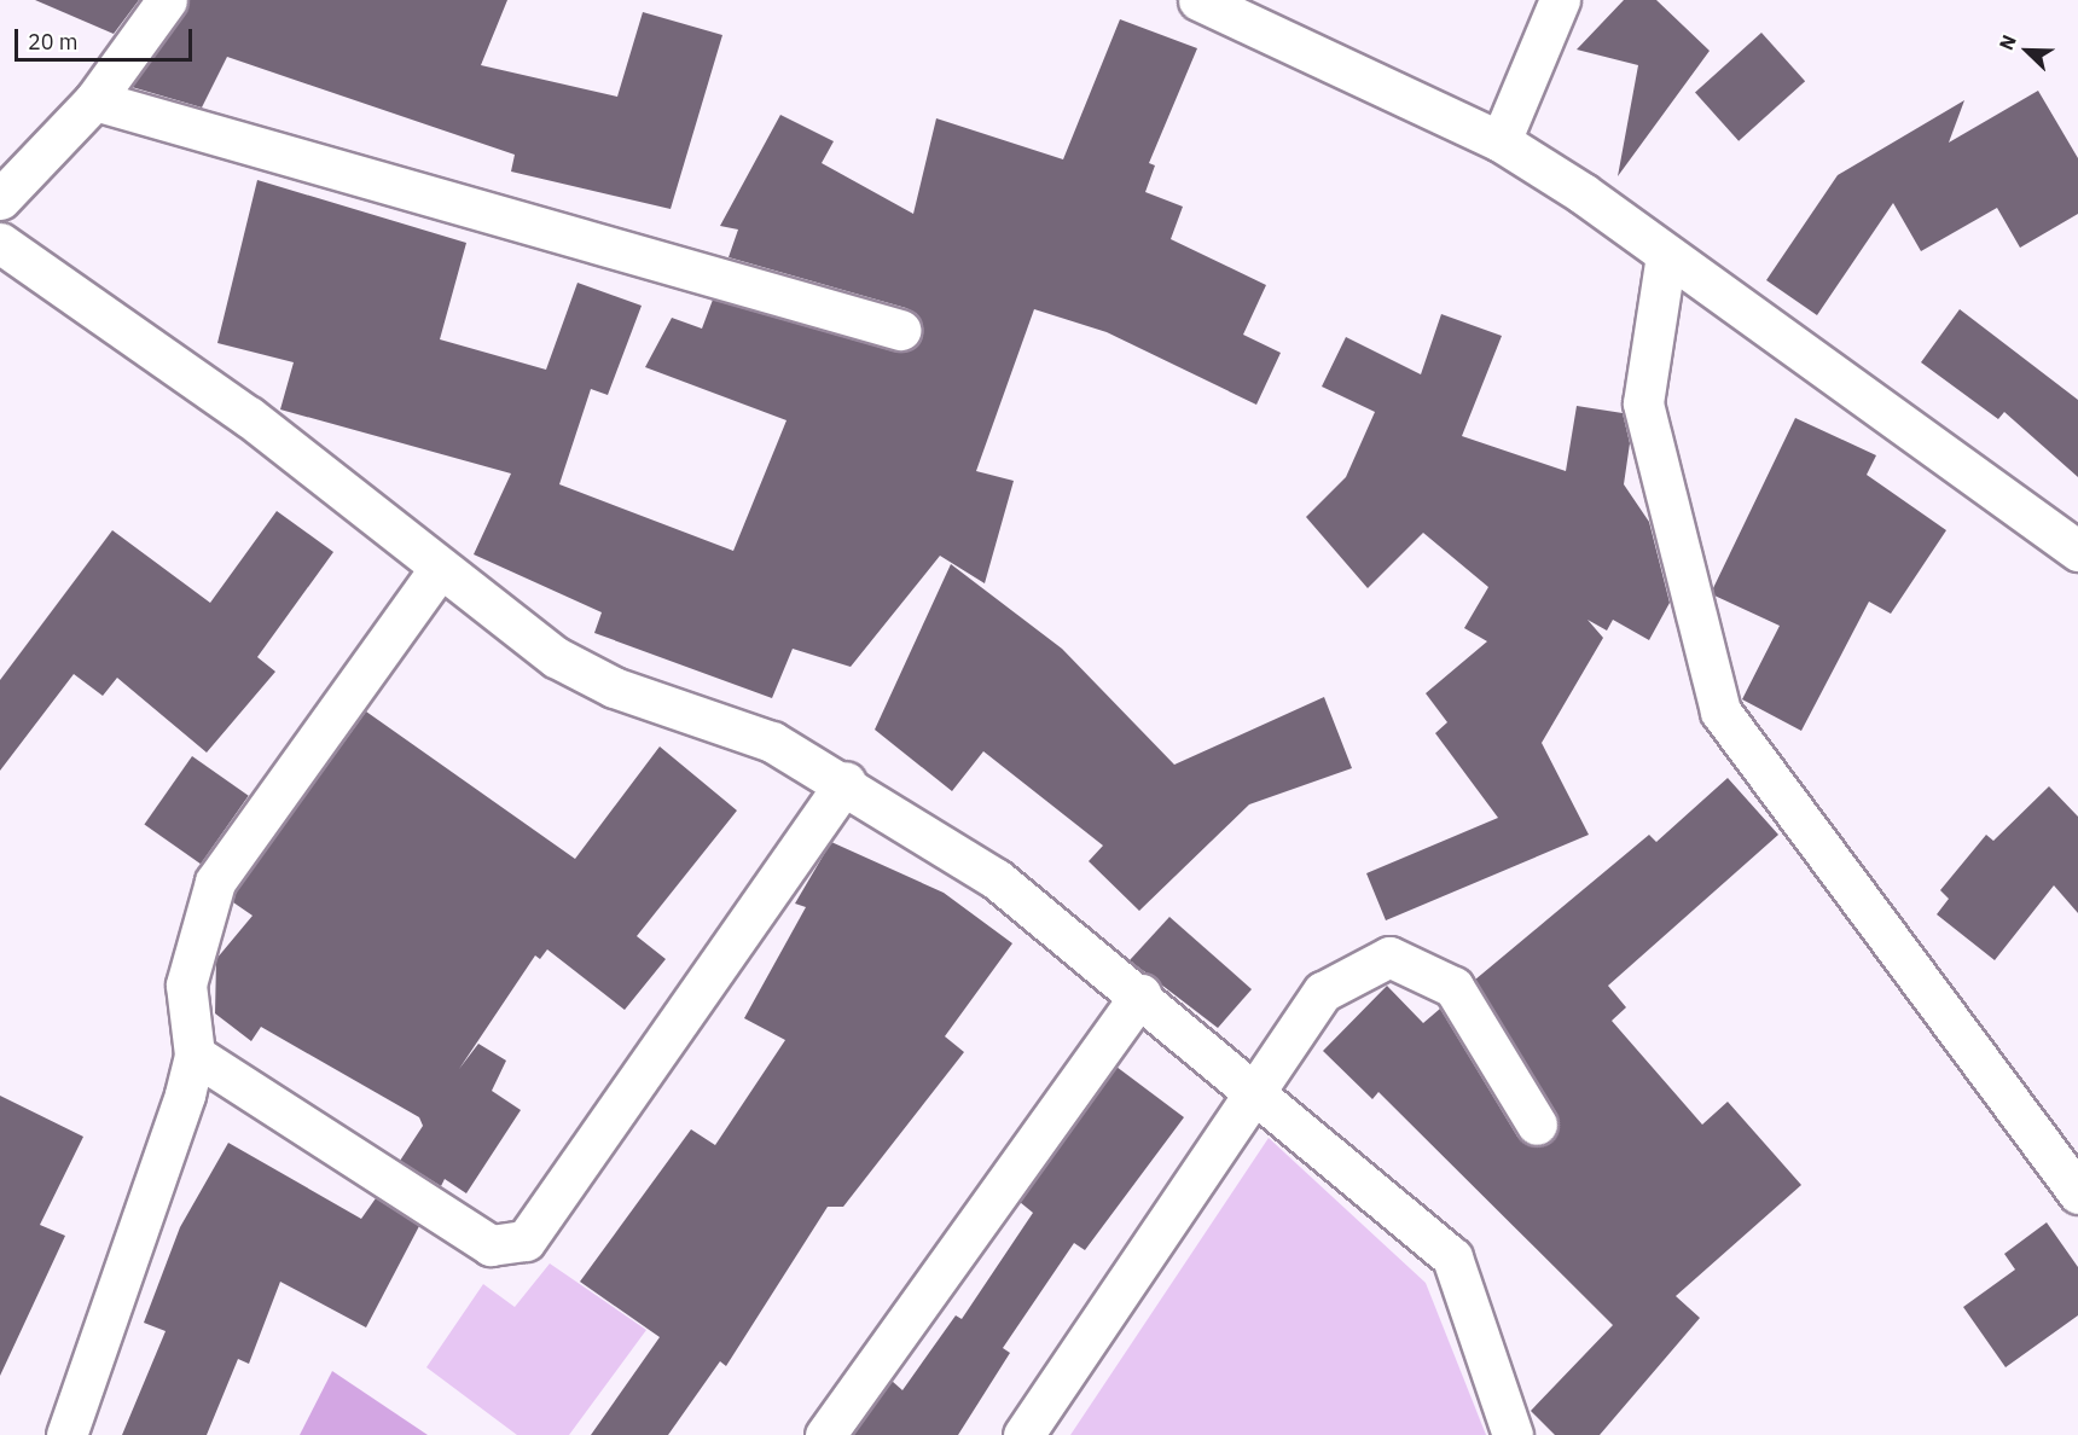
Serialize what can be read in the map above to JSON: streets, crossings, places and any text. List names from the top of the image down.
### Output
{
  "scale_bar": "20 m",
  "north": "top left"
}
